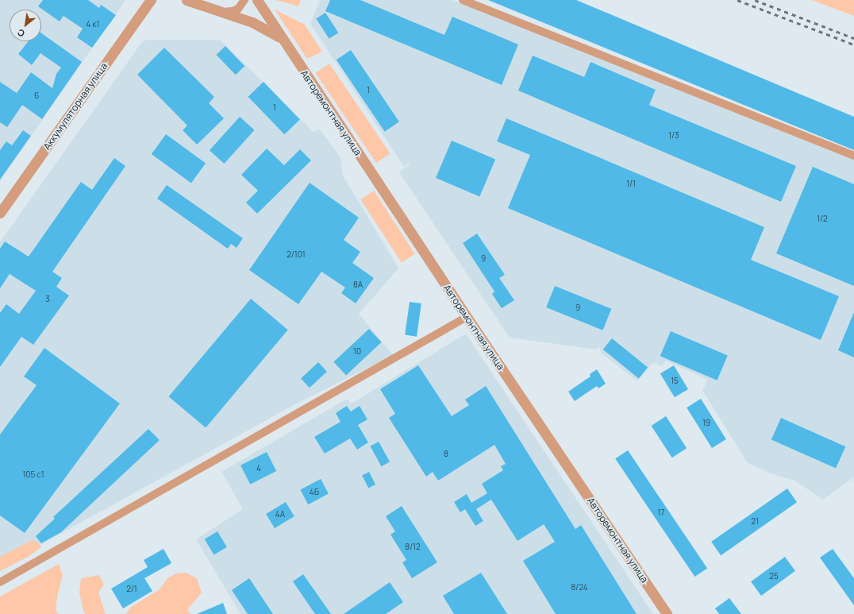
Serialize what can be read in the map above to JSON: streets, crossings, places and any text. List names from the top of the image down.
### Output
{
  "streets": {
    "street": ["Аккумуляторная улица", "Авторемонтная улица"]
  },
  "house_numbers": [
    "4 к1",
    "1",
    "6",
    "1",
    "1/3",
    "1/1",
    "1/2",
    "2/101",
    "9",
    "8А",
    "3",
    "9",
    "10",
    "15",
    "19",
    "8",
    "4",
    "105 c1",
    "4Б",
    "17",
    "4А",
    "21",
    "8/12",
    "25",
    "8/24",
    "2/1"
  ],
  "north": "bottom left"
}
